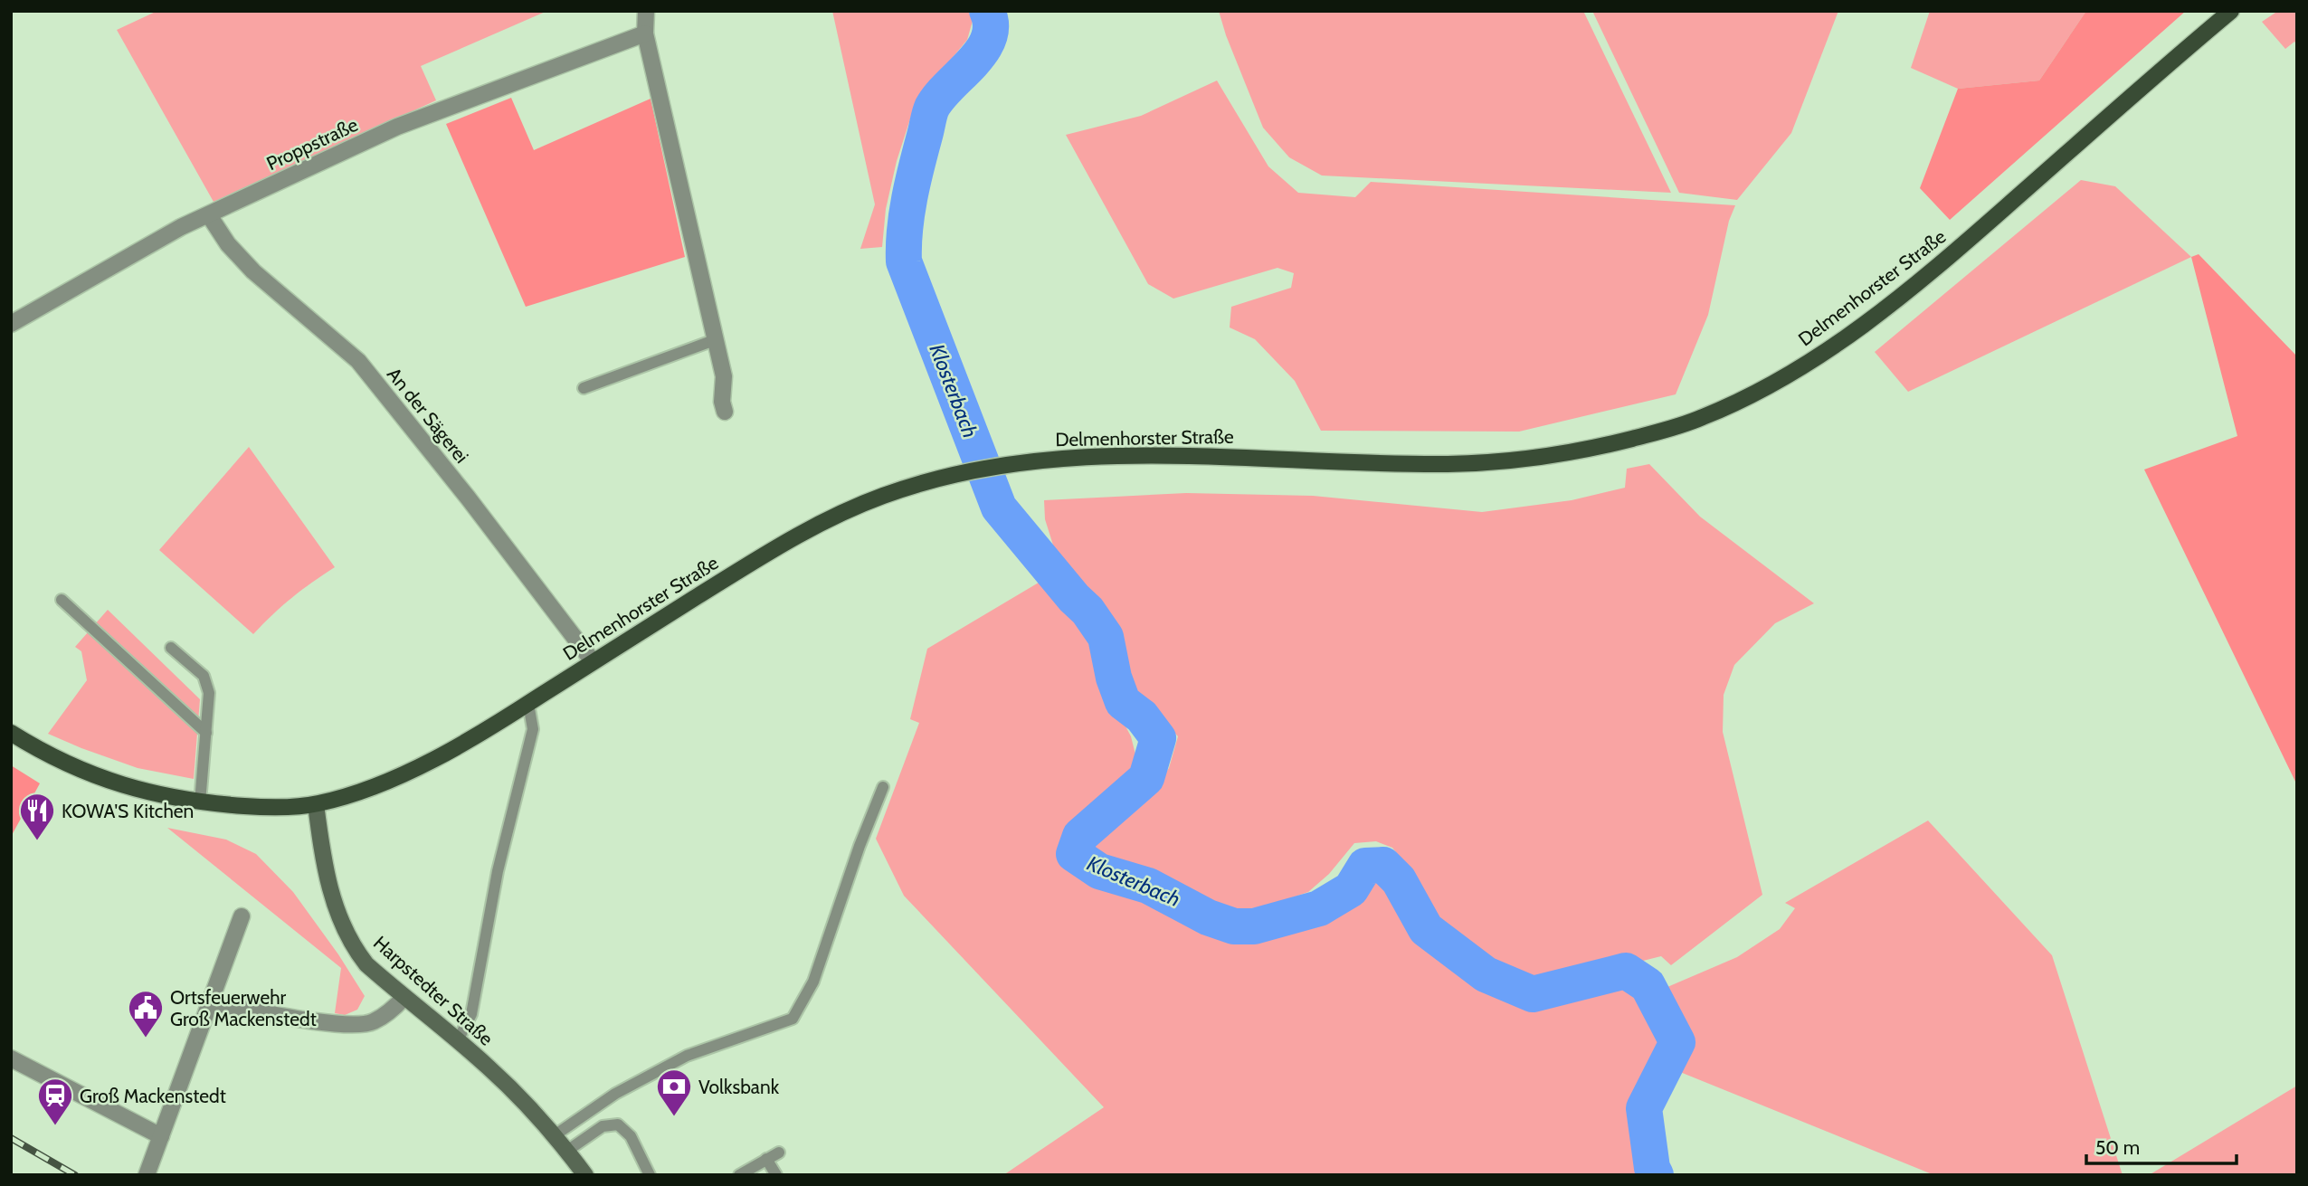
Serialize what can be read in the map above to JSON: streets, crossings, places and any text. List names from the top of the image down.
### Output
{
  "streets": {
    "main road": ["Delmenhorster Straße"],
    "street": ["Proppstraße", "An der Sägerei", "Harpstedter Straße"]
  },
  "crossings": [
    ["Proppstraße", "An der Sägerei"],
    ["Delmenhorster Straße", "An der Sägerei"],
    ["Delmenhorster Straße", "Harpstedter Straße"]
  ],
  "water": ["Klosterbach"],
  "places": {
    "restaurant": ["KOWA'S Kitchen"],
    "public building": ["Ortsfeuerwehr Groß Mackenstedt"],
    "bank": ["Volksbank"],
    "station": ["Groß Mackenstedt"]
  },
  "scale_bar": "50 m"
}
